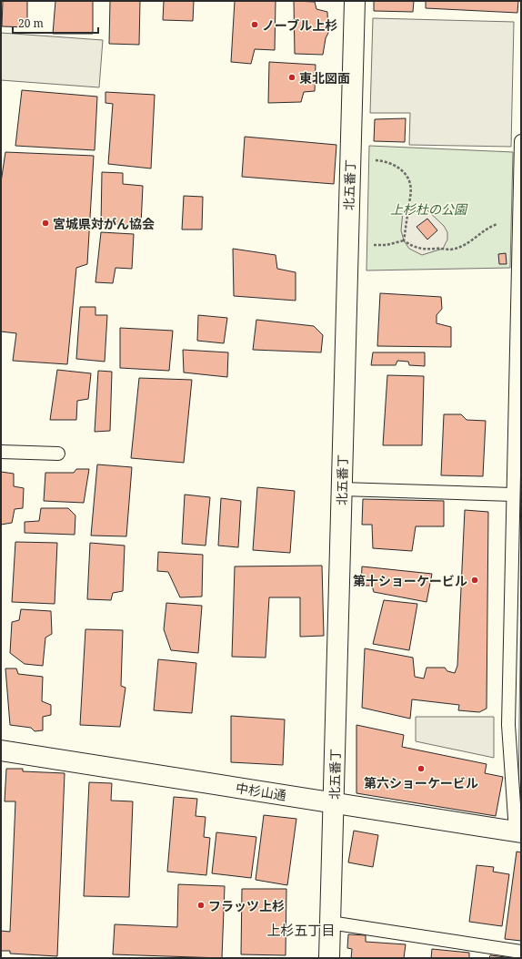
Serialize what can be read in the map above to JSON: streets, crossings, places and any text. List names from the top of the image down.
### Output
{
  "streets": {
    "street": ["北五番丁", "中杉山通"]
  },
  "crossings": [
    ["北五番丁", "中杉山通"]
  ],
  "districts": ["上杉五丁目"],
  "parks": ["上杉杜の公園"],
  "places": [
    "ノーブル上杉",
    "東北図面",
    "宮城県対がん協会",
    "第十ショーケービル",
    "第六ショーケービル",
    "フラッツ上杉"
  ],
  "scale_bar": "20 m"
}
